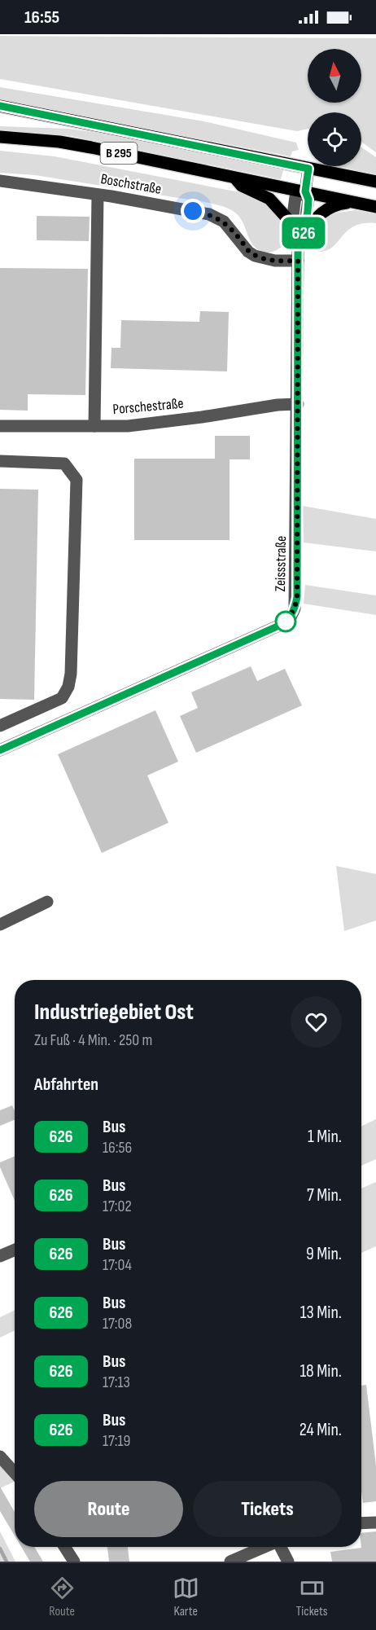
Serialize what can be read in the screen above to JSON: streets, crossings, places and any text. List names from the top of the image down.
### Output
{
  "streets": {
    "main road": ["B 295"],
    "street": ["Boschstraße", "Porschestraße", "Zeissstraße"]
  },
  "crossings": [
    ["B 295", "Zeissstraße"],
    ["Boschstraße", "Zeissstraße"],
    ["Porschestraße", "Zeissstraße"]
  ],
  "lines": ["bus line 626"],
  "north": "top",
  "page": {
    "status": "16:55",
    "on_map": "626",
    "heading": [
      ["Industriegebiet Ost", "Zu Fuß · 4 Min. · 250 m"],
      "Abfahrten"
    ],
    "list": [
      {
        "mark": "626",
        "name": "Bus",
        "note": "16:56",
        "value": "1 Min."
      },
      {
        "mark": "626",
        "name": "Bus",
        "note": "17:02",
        "value": "7 Min."
      },
      {
        "mark": "626",
        "name": "Bus",
        "note": "17:04",
        "value": "9 Min."
      },
      {
        "mark": "626",
        "name": "Bus",
        "note": "17:08",
        "value": "13 Min."
      },
      {
        "mark": "626",
        "name": "Bus",
        "note": "17:13",
        "value": "18 Min."
      },
      {
        "mark": "626",
        "name": "Bus",
        "note": "17:19",
        "value": "24 Min."
      }
    ],
    "buttons": ["Route", "Tickets"],
    "tabs": ["Route", "Karte", "Tickets"]
  }
}
